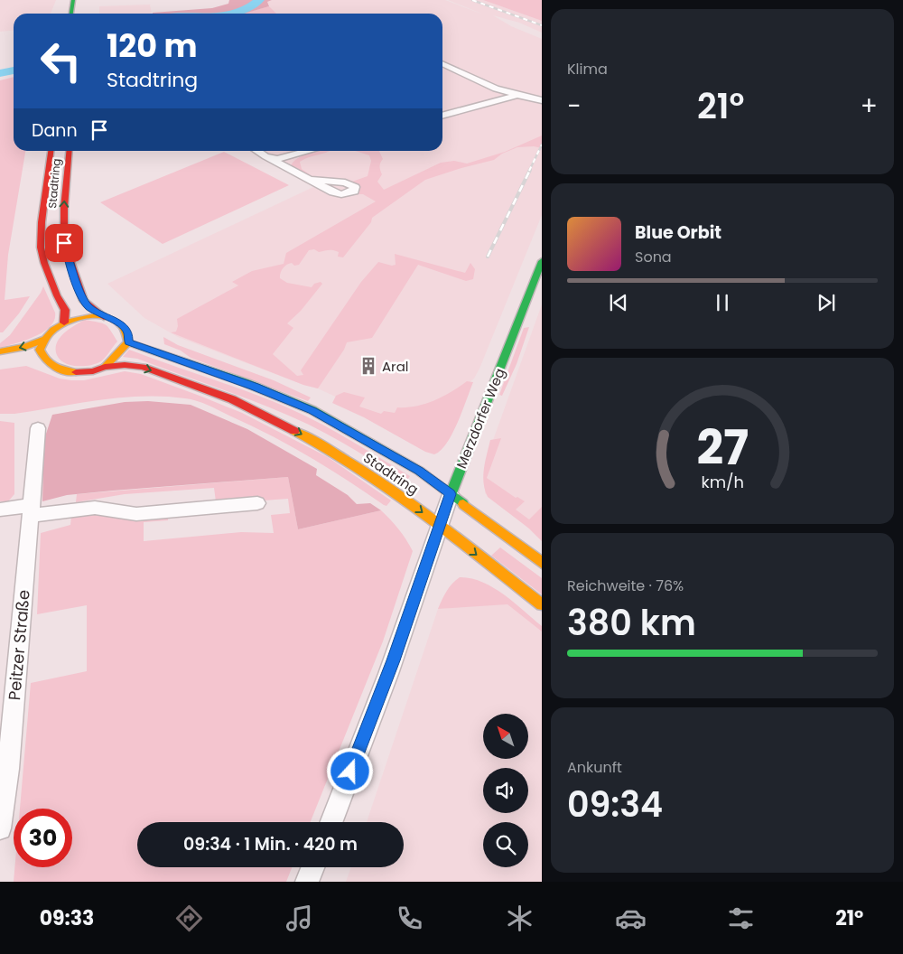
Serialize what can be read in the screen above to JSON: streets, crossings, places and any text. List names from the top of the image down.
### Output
{
  "streets": {
    "main road": ["Stadtring", "Merzdorfer Weg"],
    "street": ["Peitzer Straße"]
  },
  "crossings": [
    ["Stadtring", "Merzdorfer Weg"]
  ],
  "places": {
    "building": ["Aral"]
  },
  "north": "top left",
  "page": {
    "tile": [
      "Klima",
      ["Reichweite · 76%", "380 km"],
      ["Ankunft", "09:34"]
    ],
    "turn": ["120 m", "Stadtring"],
    "heat": ["−", "21°", "+"],
    "then": "Dann",
    "song": ["Blue Orbit", "Sona"],
    "limit": "30",
    "trip": "09:34 · 1 Min. · 420 m",
    "tabs": ["09:33", "21°"],
    "gauge": ["27", "km/h"]
  }
}
